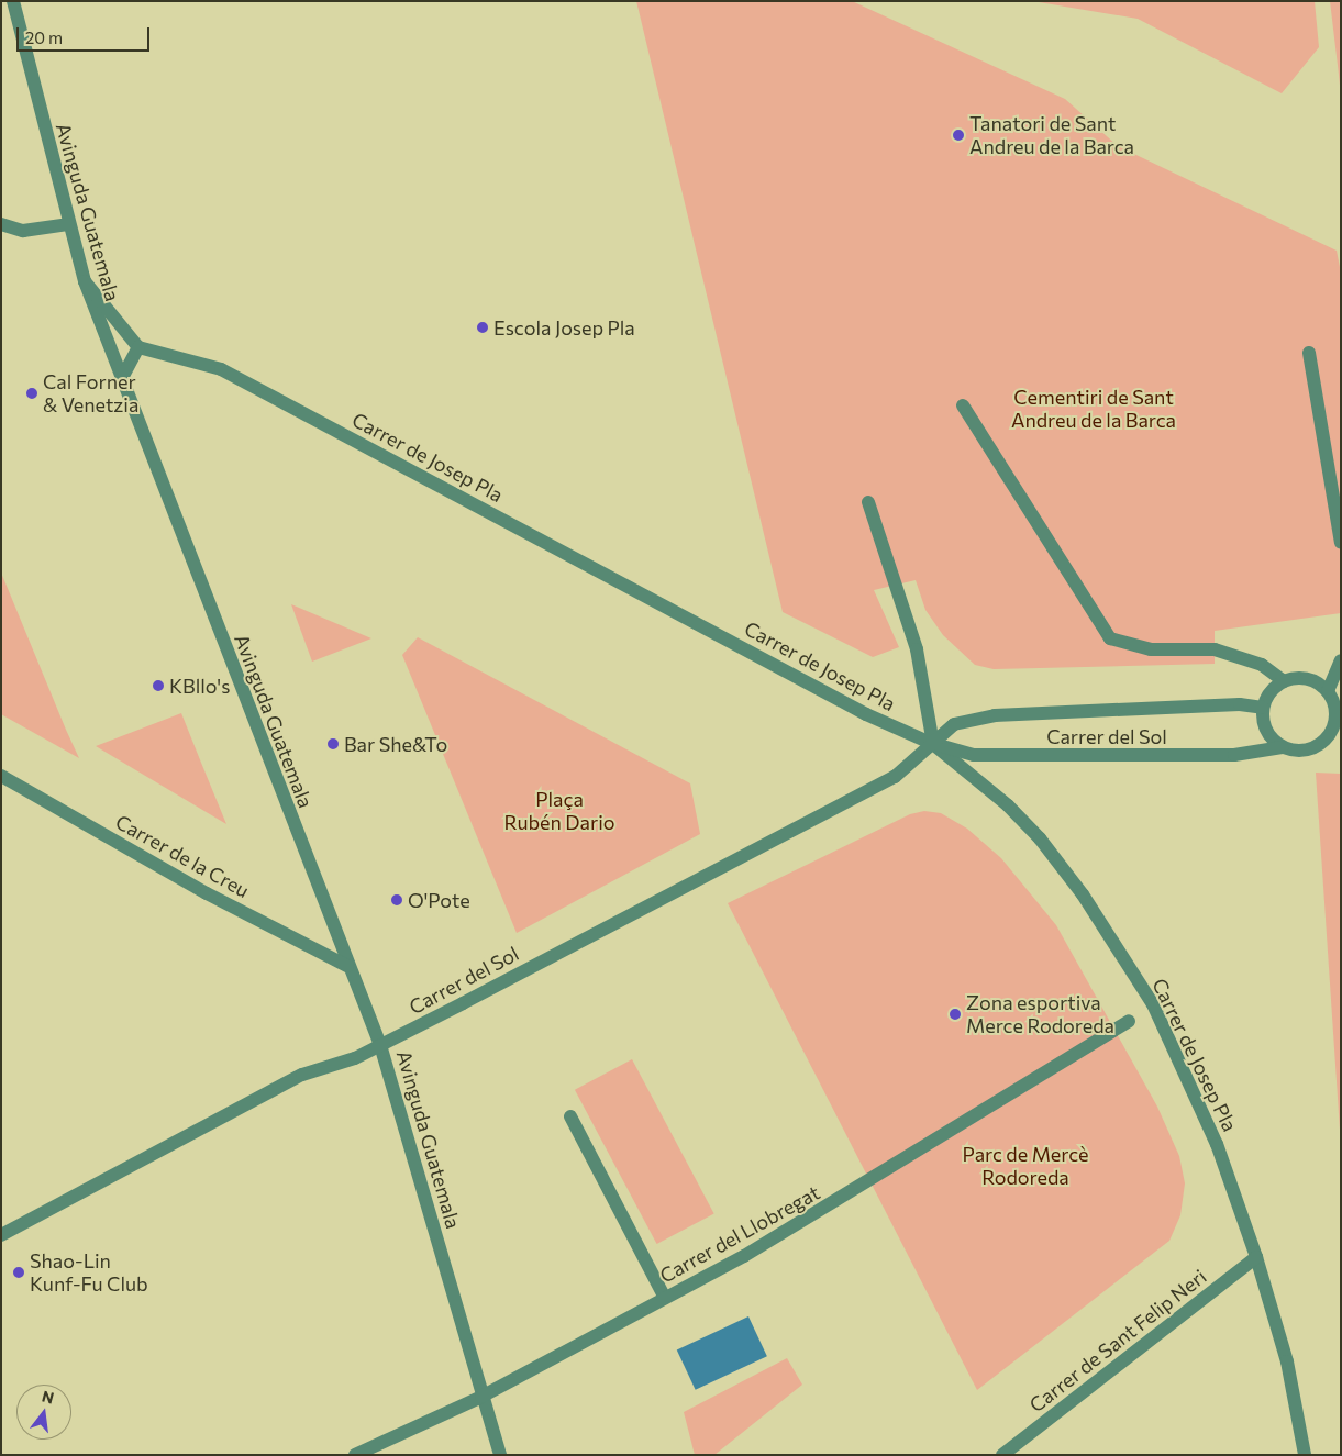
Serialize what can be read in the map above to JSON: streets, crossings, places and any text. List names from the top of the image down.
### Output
{
  "streets": {
    "street": [
      "Avinguda Guatemala",
      "Carrer de Josep Pla",
      "Carrer del Sol",
      "Carrer de la Creu",
      "Carrer del Llobregat",
      "Carrer de Sant Felip Neri"
    ]
  },
  "crossings": [
    ["Avinguda Guatemala", "Carrer del Sol"],
    ["Avinguda Guatemala", "Carrer de la Creu"],
    ["Avinguda Guatemala", "Carrer del Llobregat"],
    ["Carrer de Josep Pla", "Carrer del Sol"],
    ["Carrer de Josep Pla", "Carrer de Sant Felip Neri"]
  ],
  "parks": ["Cementiri de Sant Andreu de la Barca", "Plaça Rubén Dario", "Parc de Mercè Rodoreda"],
  "places": [
    "Tanatori de Sant Andreu de la Barca",
    "Escola Josep Pla",
    "Cal Forner & Venetzia",
    "KBllo's",
    "Bar She&To",
    "O'Pote",
    "Zona esportiva Merce Rodoreda",
    "Shao-Lin Kunf-Fu Club"
  ],
  "scale_bar": "20 m",
  "north": "top"
}
